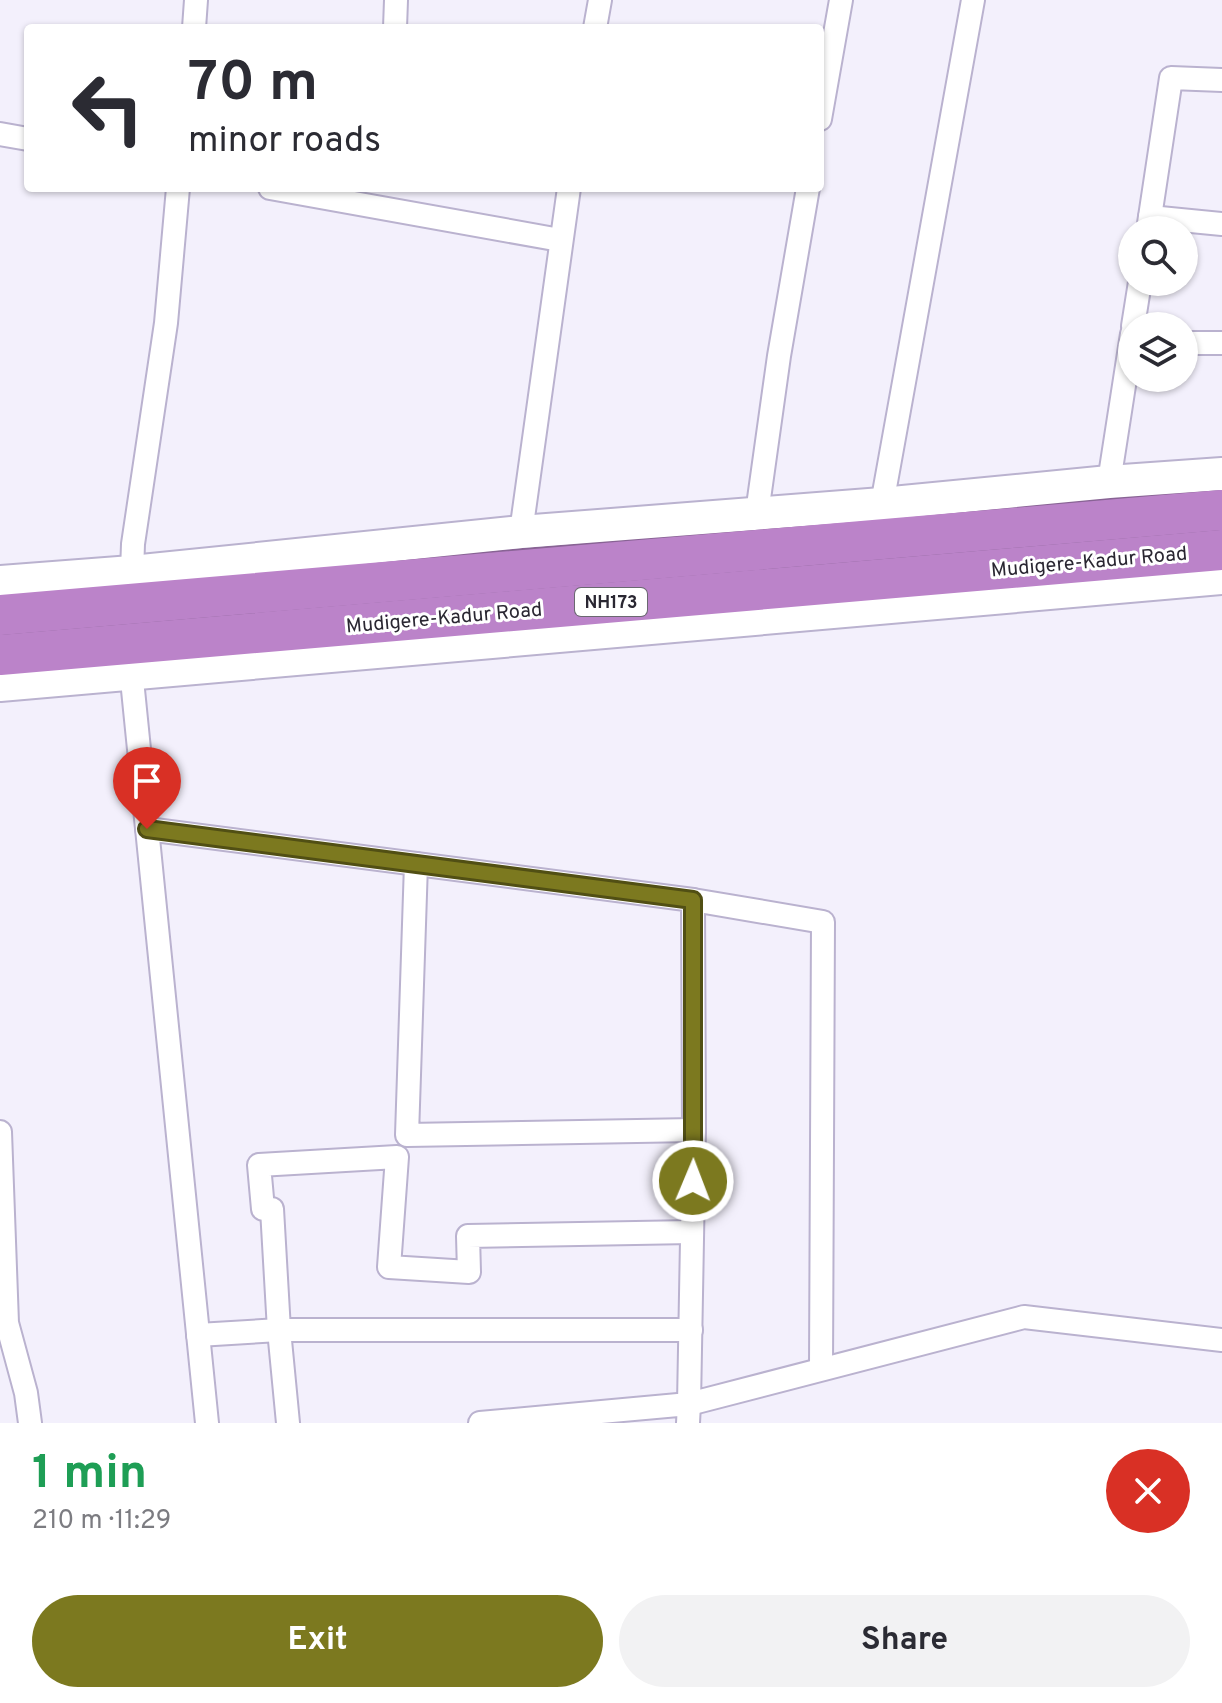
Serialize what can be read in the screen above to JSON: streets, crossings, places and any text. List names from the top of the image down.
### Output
{
  "streets": {
    "highway": ["Mudigere-Kadur Road", "NH173"]
  },
  "page": {
    "turn": ["70 m", "minor roads"],
    "heading": ["1 min", "210 m · 11:29"],
    "buttons": ["Exit", "Share"]
  }
}
